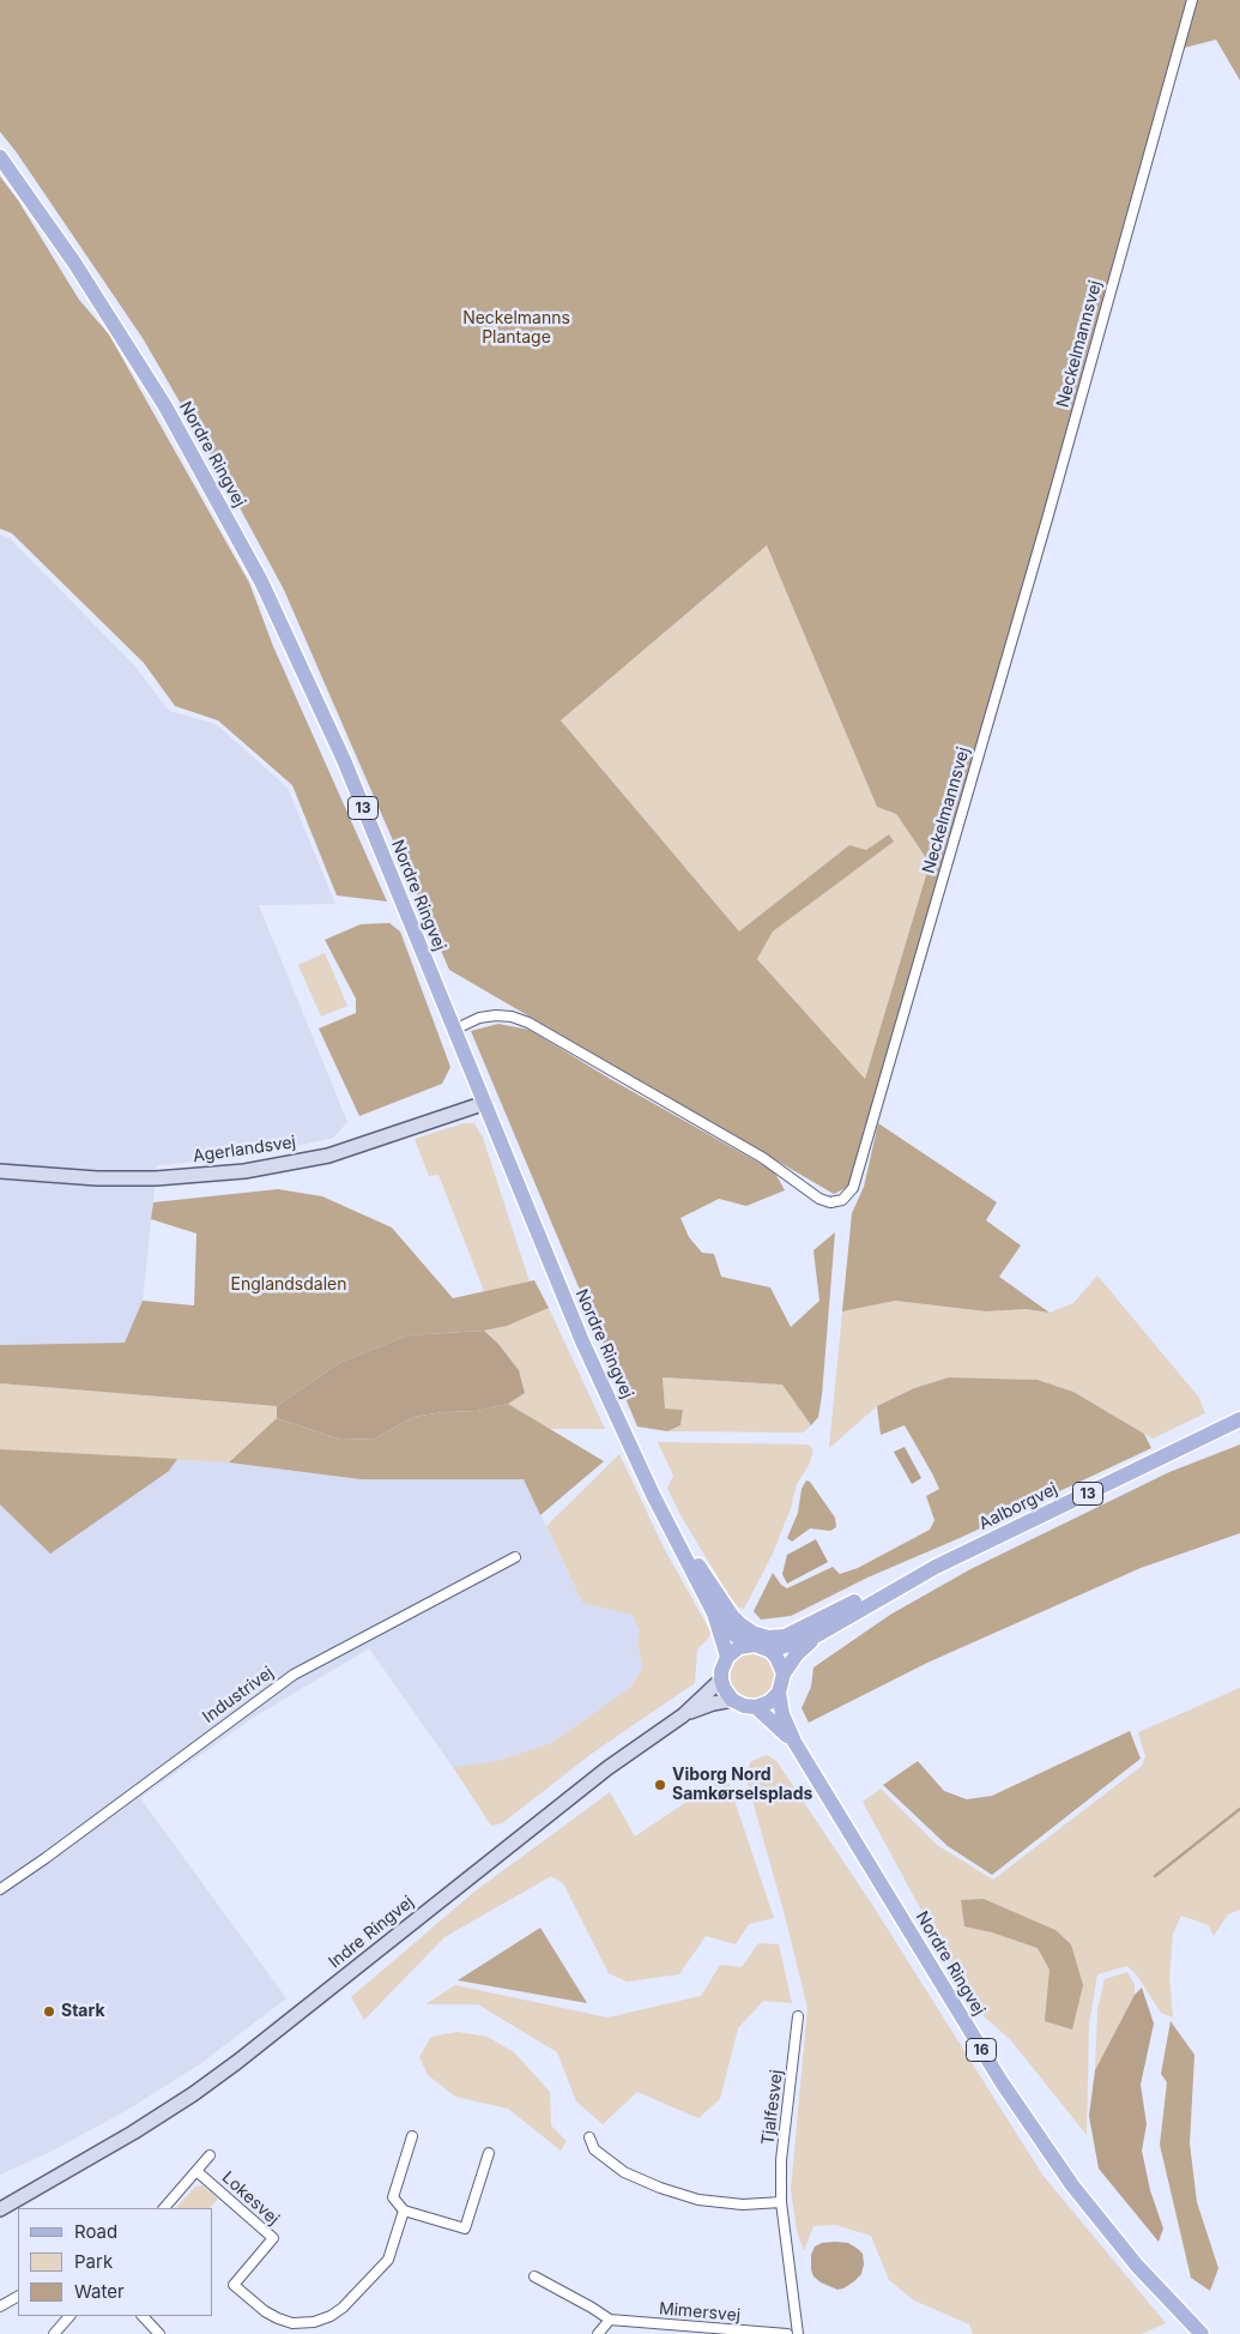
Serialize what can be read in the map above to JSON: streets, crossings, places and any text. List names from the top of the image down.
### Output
{
  "streets": {
    "main road": [
      "Nordre Ringvej",
      "13",
      "Aalborgvej",
      "16"
    ],
    "street": [
      "Neckelmannsvej",
      "Agerlandsvej",
      "Industrivej",
      "Indre Ringvej",
      "Tjalfesvej",
      "Lokesvej",
      "Mimersvej"
    ]
  },
  "crossings": [
    ["Neckelmannsvej", "Nordre Ringvej"],
    ["Nordre Ringvej", "13"],
    ["Nordre Ringvej", "Agerlandsvej"],
    ["Nordre Ringvej", "Aalborgvej"],
    ["Nordre Ringvej", "Indre Ringvej"],
    ["13", "Aalborgvej"],
    ["13", "Indre Ringvej"],
    ["Aalborgvej", "Indre Ringvej"]
  ],
  "parks": ["Neckelmanns Plantage", "Englandsdalen"],
  "places": ["Viborg Nord Samkørselsplads", "Stark"],
  "legend": ["Road", "Park", "Water"]
}
